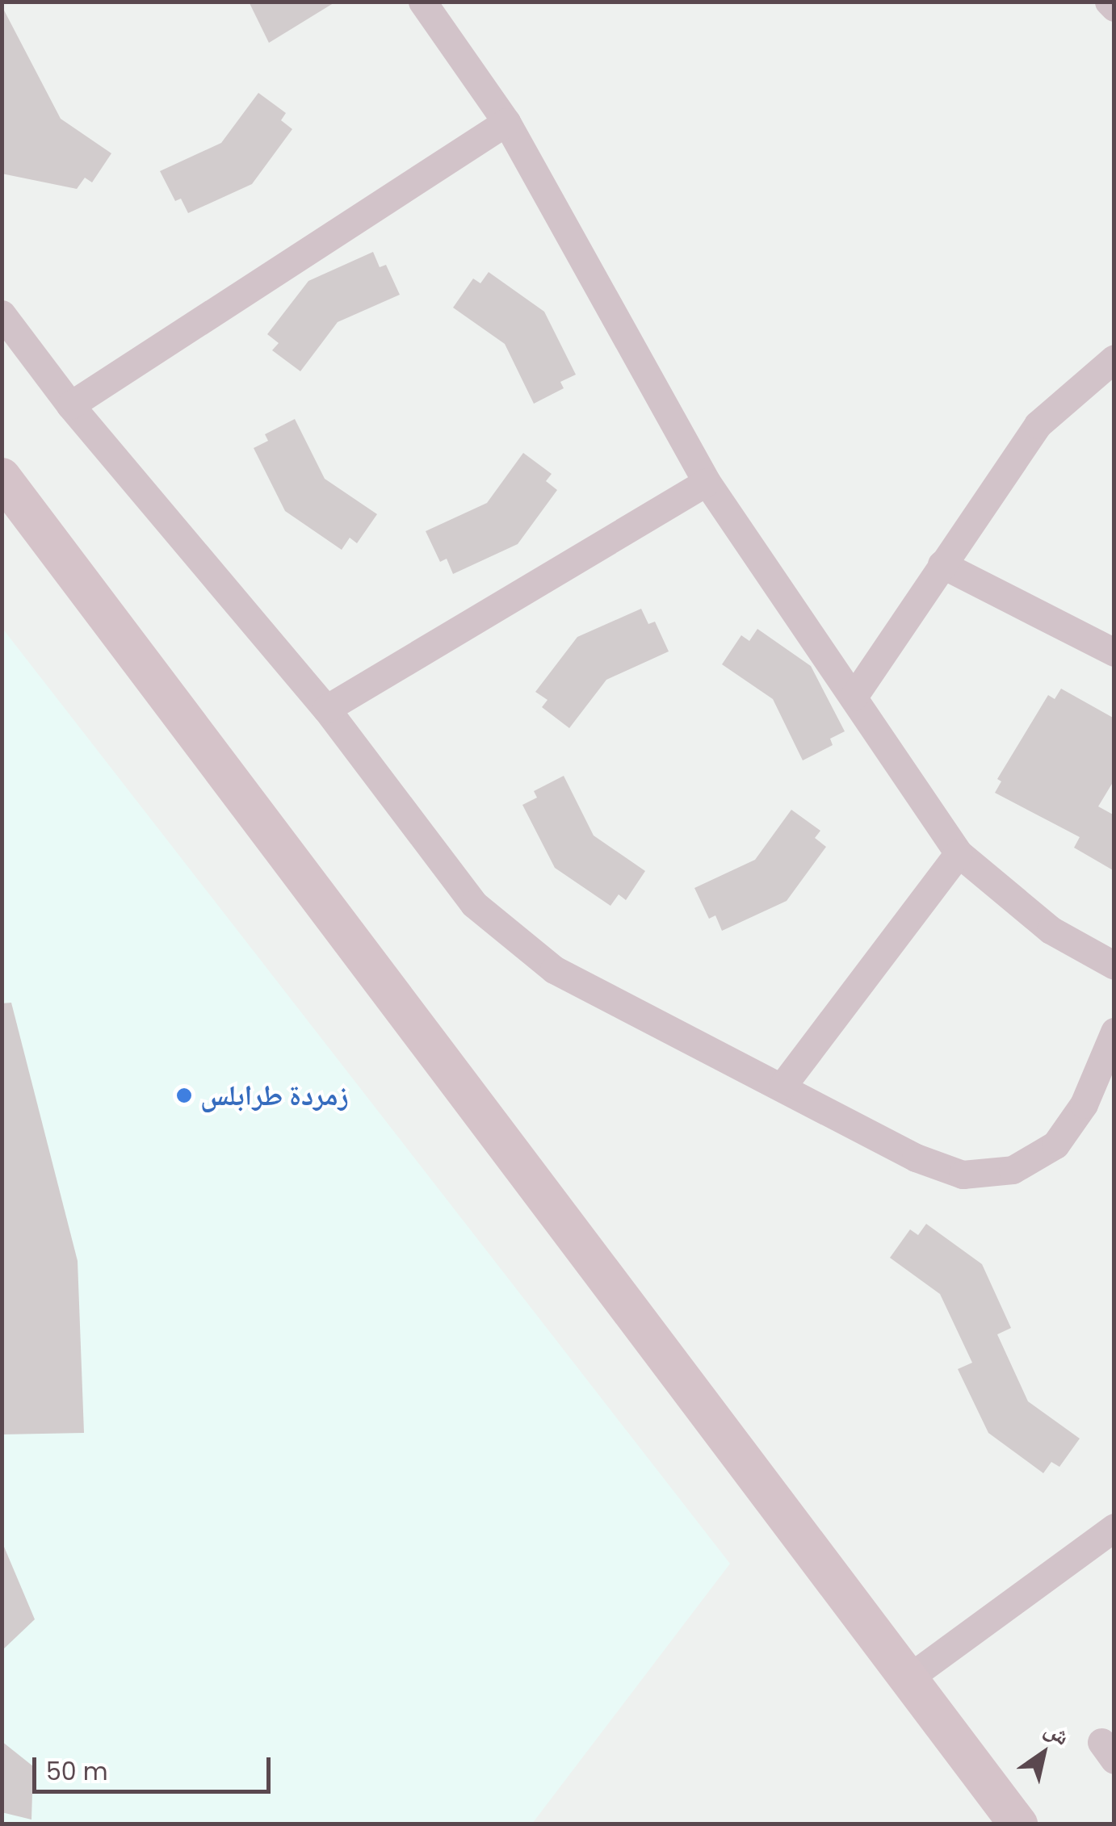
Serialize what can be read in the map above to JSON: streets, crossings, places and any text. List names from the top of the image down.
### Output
{
  "places": ["زمردة طرابلس"],
  "scale_bar": "50 m",
  "north": "top right"
}
